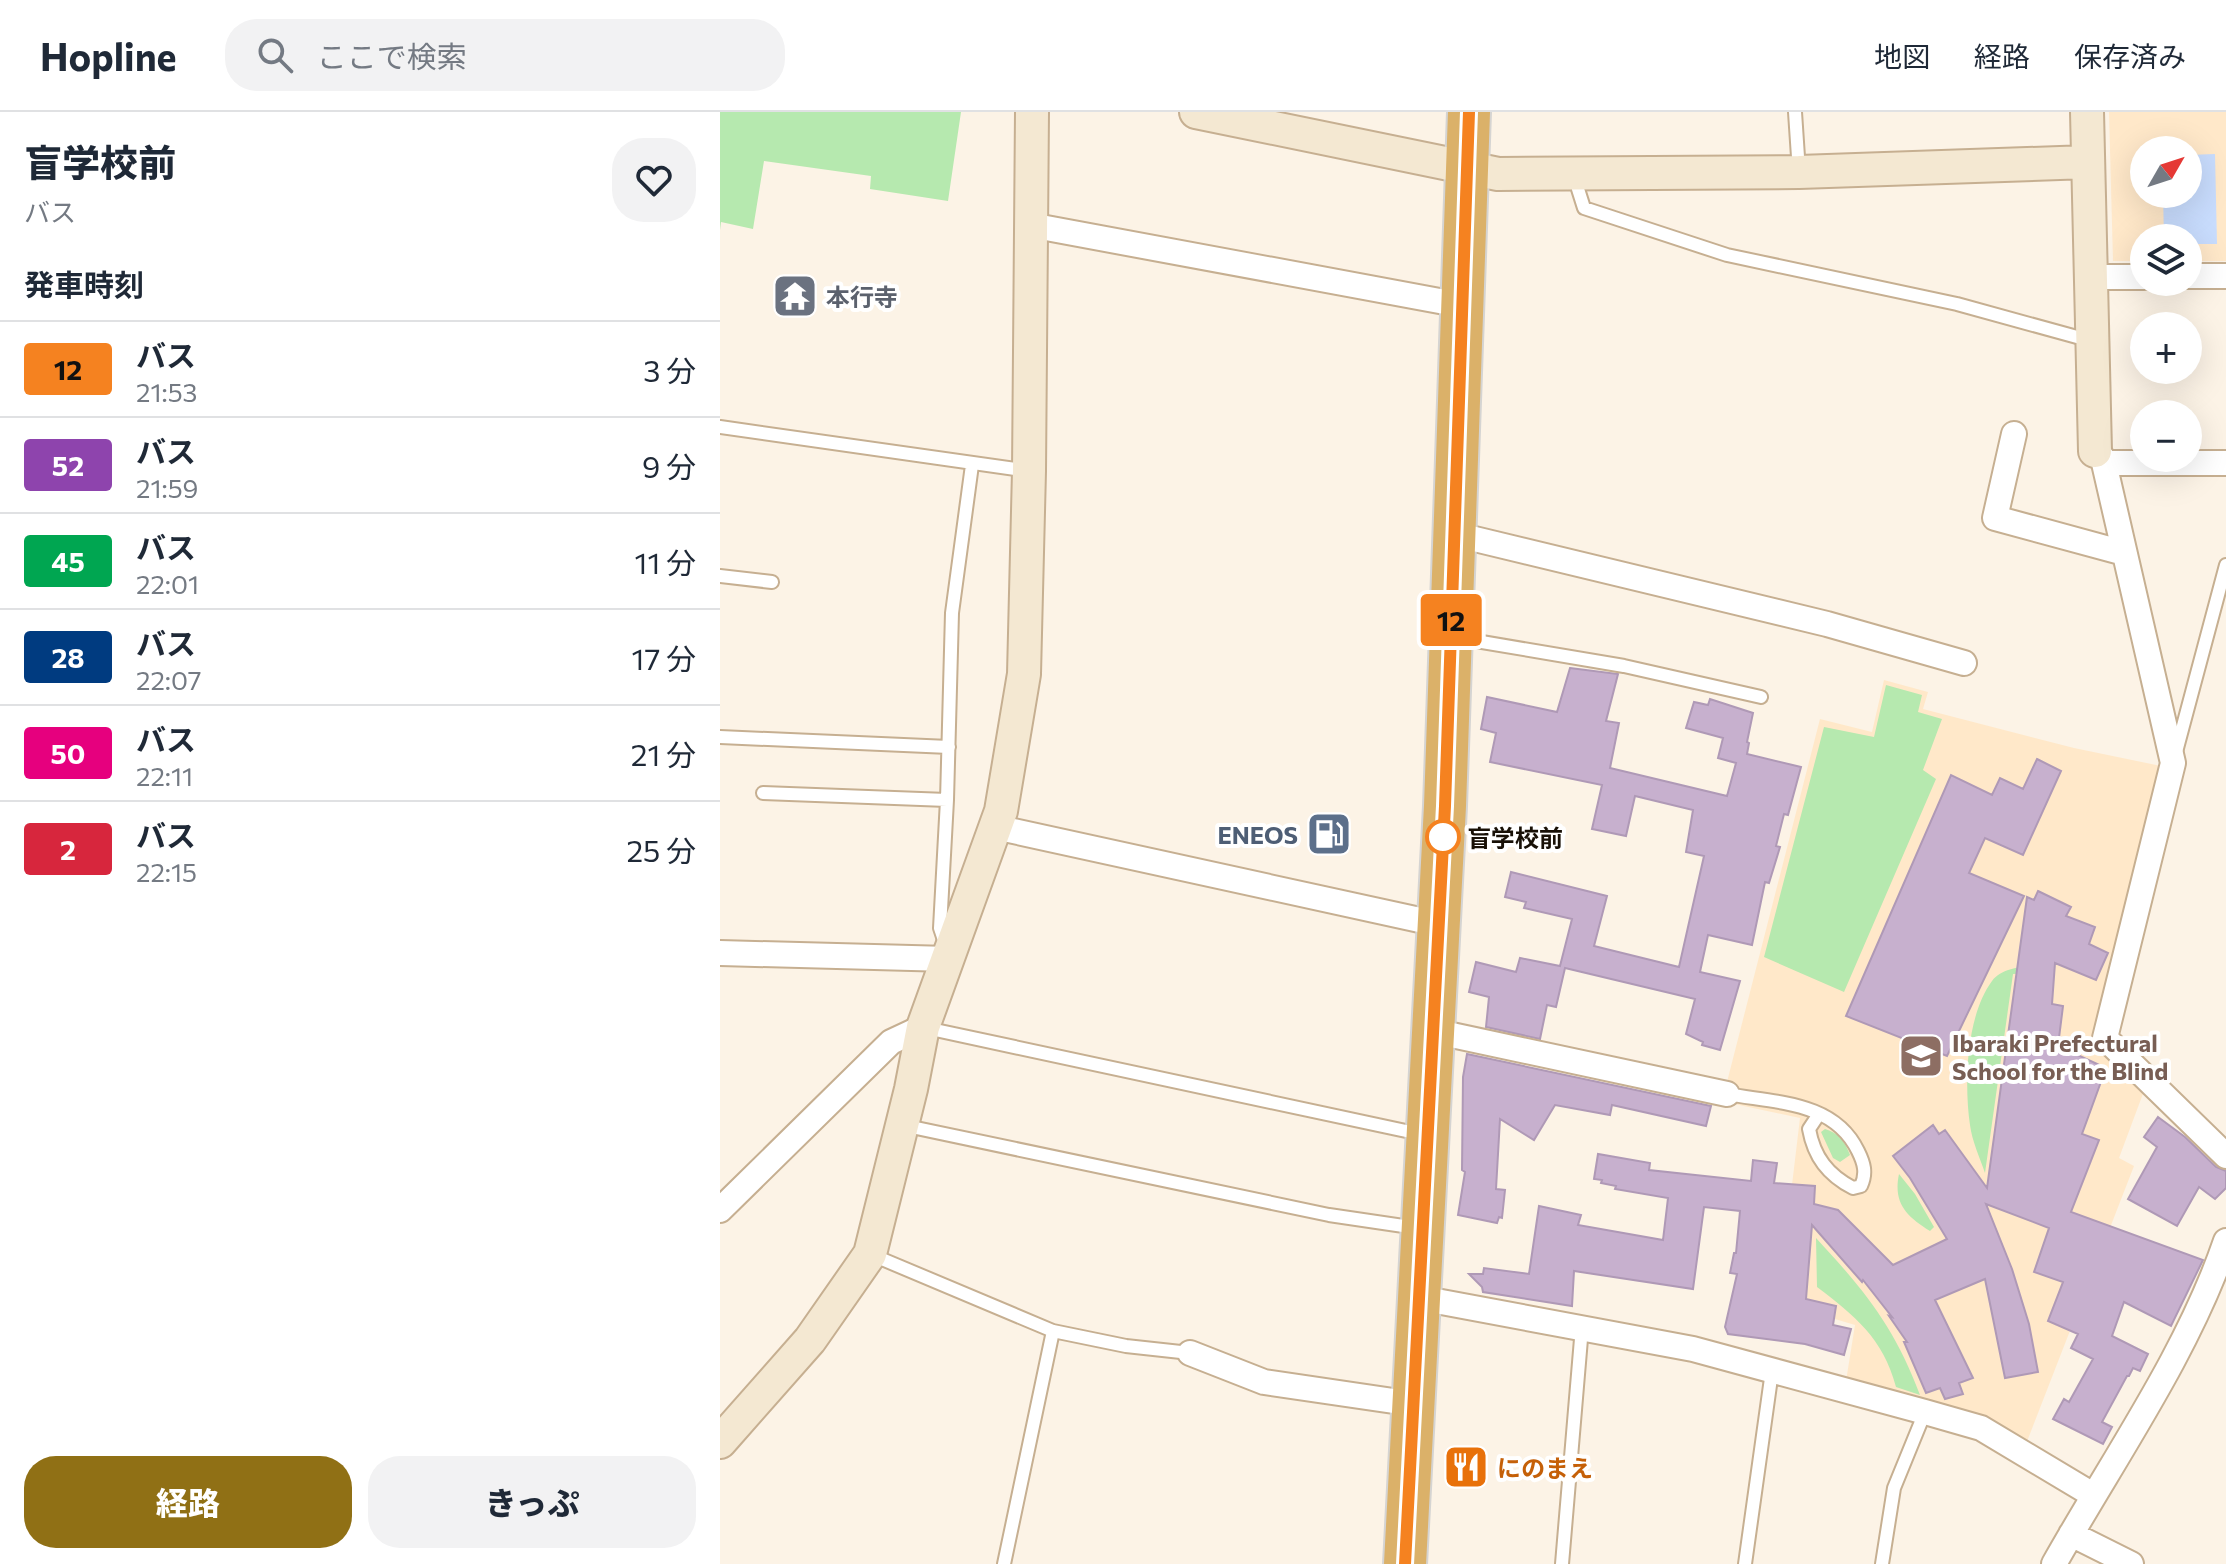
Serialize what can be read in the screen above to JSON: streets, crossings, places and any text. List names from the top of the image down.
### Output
{
  "places": {
    "temple": ["本行寺"],
    "fuel station": ["ENEOS"],
    "other": ["盲学校前"],
    "school or university": ["Ibaraki Prefectural School for the Blind"],
    "restaurant": ["にのまえ"]
  },
  "lines": ["bus line 12"],
  "north": "top right",
  "page": {
    "header": "Hopline",
    "search": "ここで検索",
    "nav": ["地図", "経路", "保存済み"],
    "heading": [
      ["盲学校前", "バス"],
      "発車時刻"
    ],
    "on_map": "12",
    "map_buttons": ["+", "−"],
    "list": [
      {
        "mark": "12",
        "name": "バス",
        "note": "21:53",
        "value": "3 分"
      },
      {
        "mark": "52",
        "name": "バス",
        "note": "21:59",
        "value": "9 分"
      },
      {
        "mark": "45",
        "name": "バス",
        "note": "22:01",
        "value": "11 分"
      },
      {
        "mark": "28",
        "name": "バス",
        "note": "22:07",
        "value": "17 分"
      },
      {
        "mark": "50",
        "name": "バス",
        "note": "22:11",
        "value": "21 分"
      },
      {
        "mark": "2",
        "name": "バス",
        "note": "22:15",
        "value": "25 分"
      }
    ],
    "buttons": ["経路", "きっぷ"]
  }
}
